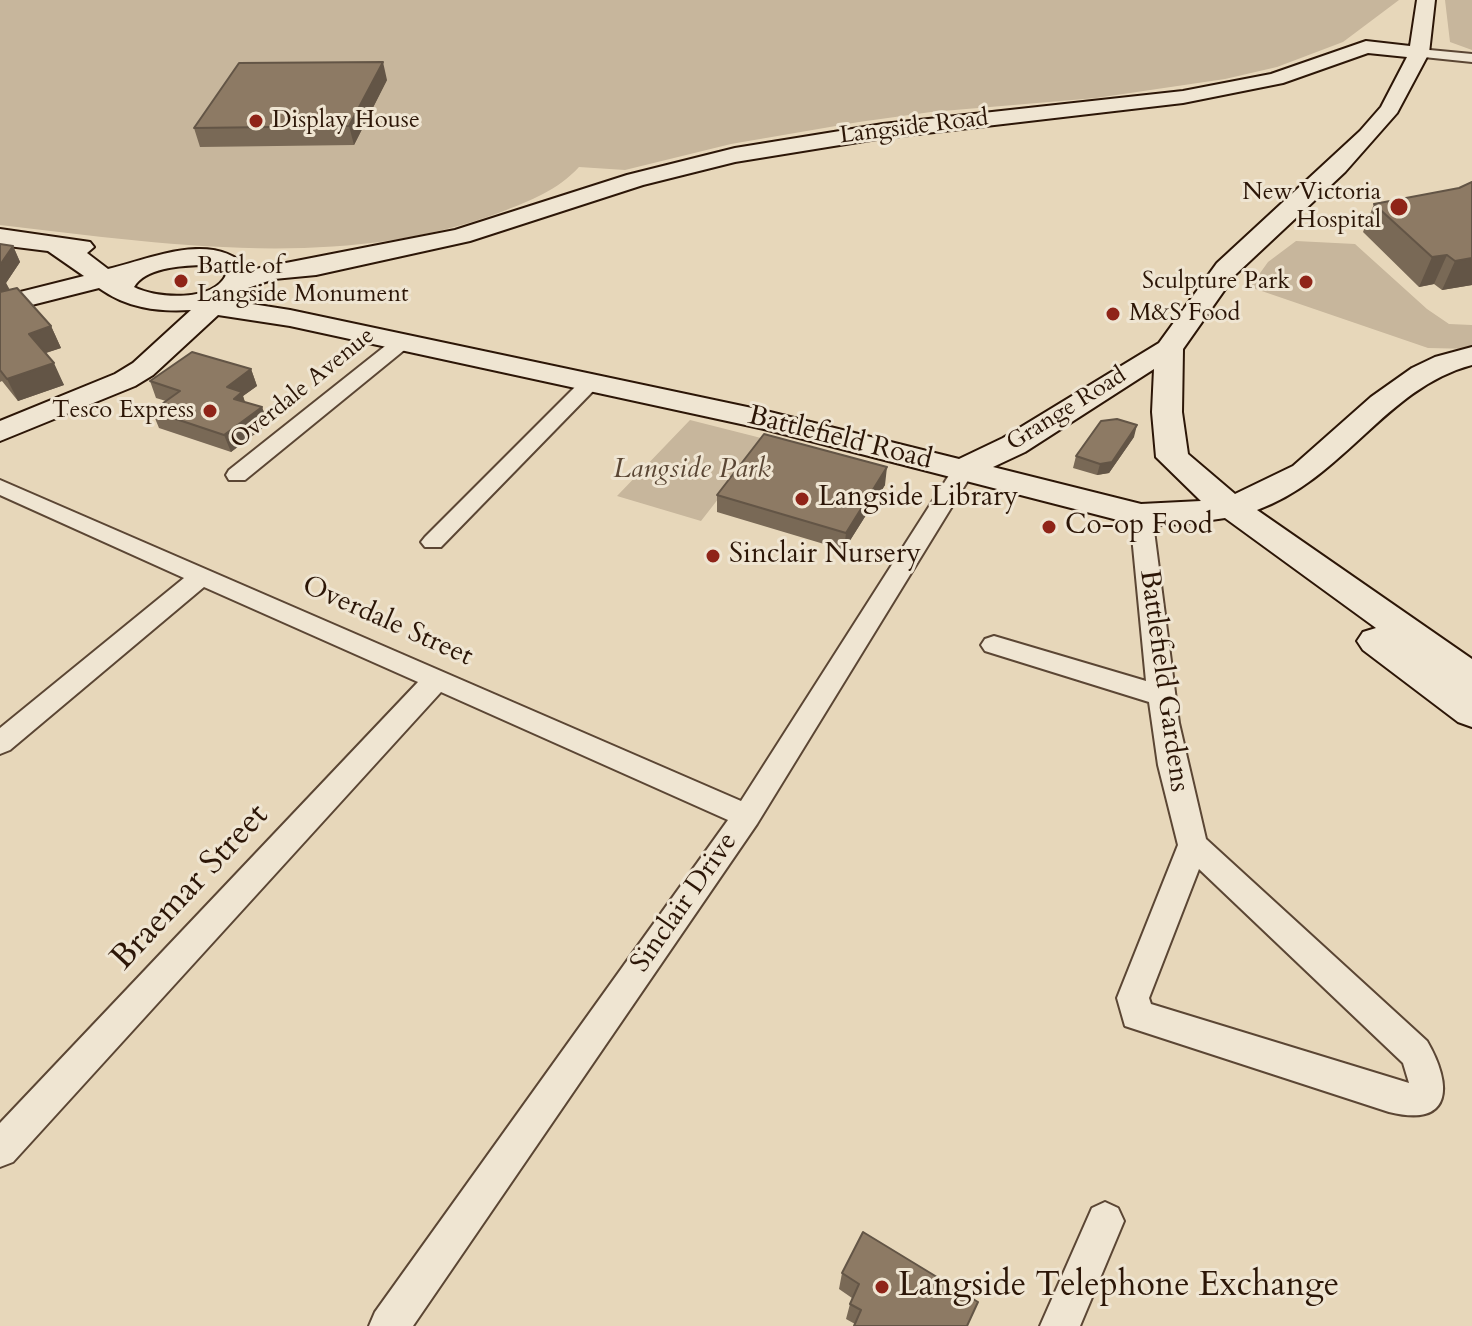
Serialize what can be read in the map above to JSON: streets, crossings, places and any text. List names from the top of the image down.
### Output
{
  "streets": {
    "street": [
      "Langside Road",
      "Overdale Avenue",
      "Grange Road",
      "Battlefield Road",
      "Overdale Street",
      "Battlefield Gardens",
      "Braemar Street",
      "Sinclair Drive"
    ]
  },
  "crossings": [
    ["Langside Road", "Grange Road"],
    ["Langside Road", "Battlefield Road"],
    ["Overdale Avenue", "Battlefield Road"],
    ["Grange Road", "Battlefield Road"],
    ["Grange Road", "Sinclair Drive"],
    ["Battlefield Road", "Battlefield Gardens"],
    ["Battlefield Road", "Sinclair Drive"],
    ["Overdale Street", "Braemar Street"],
    ["Overdale Street", "Sinclair Drive"]
  ],
  "parks": ["Langside Park"],
  "places": [
    "Display House",
    "New Victoria Hospital",
    "Battle of Langside Monument",
    "Sculpture Park",
    "M&S Food",
    "Tesco Express",
    "Langside Library",
    "Co-op Food",
    "Sinclair Nursery",
    "Langside Telephone Exchange"
  ]
}
